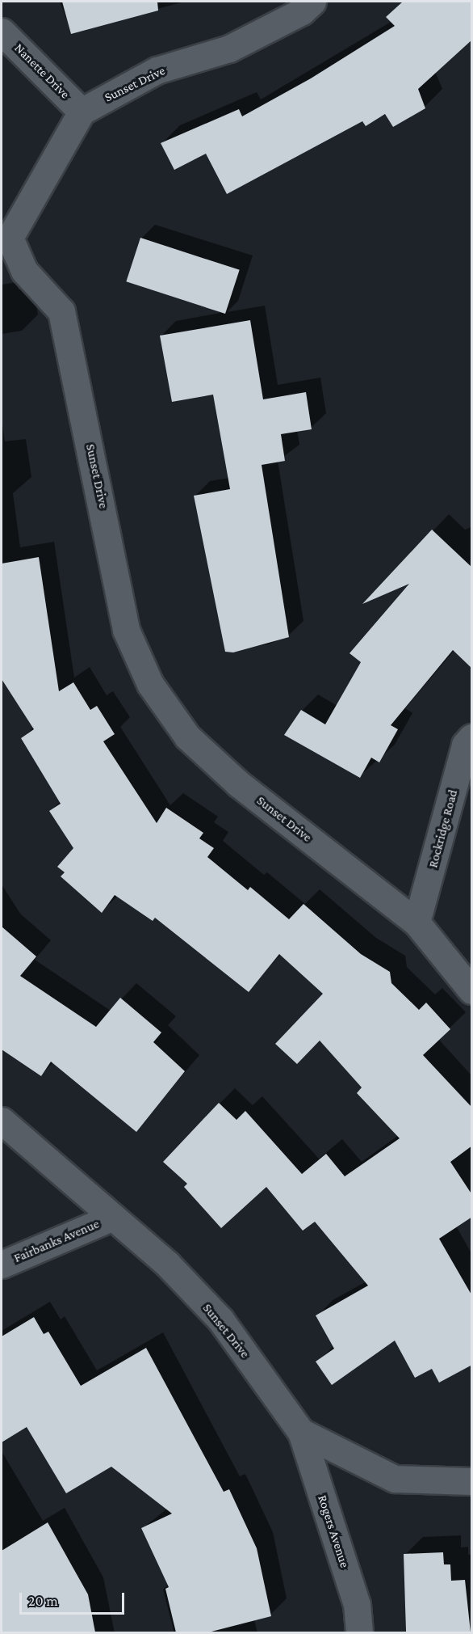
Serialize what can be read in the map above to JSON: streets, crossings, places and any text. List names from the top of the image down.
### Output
{
  "streets": {
    "street": [
      "Nanette Drive",
      "Sunset Drive",
      "Rockridge Road",
      "Fairbanks Avenue",
      "Rogers Avenue"
    ]
  },
  "crossings": [
    ["Nanette Drive", "Sunset Drive"],
    ["Sunset Drive", "Rockridge Road"],
    ["Sunset Drive", "Fairbanks Avenue"],
    ["Sunset Drive", "Rogers Avenue"]
  ],
  "scale_bar": "20 m"
}
